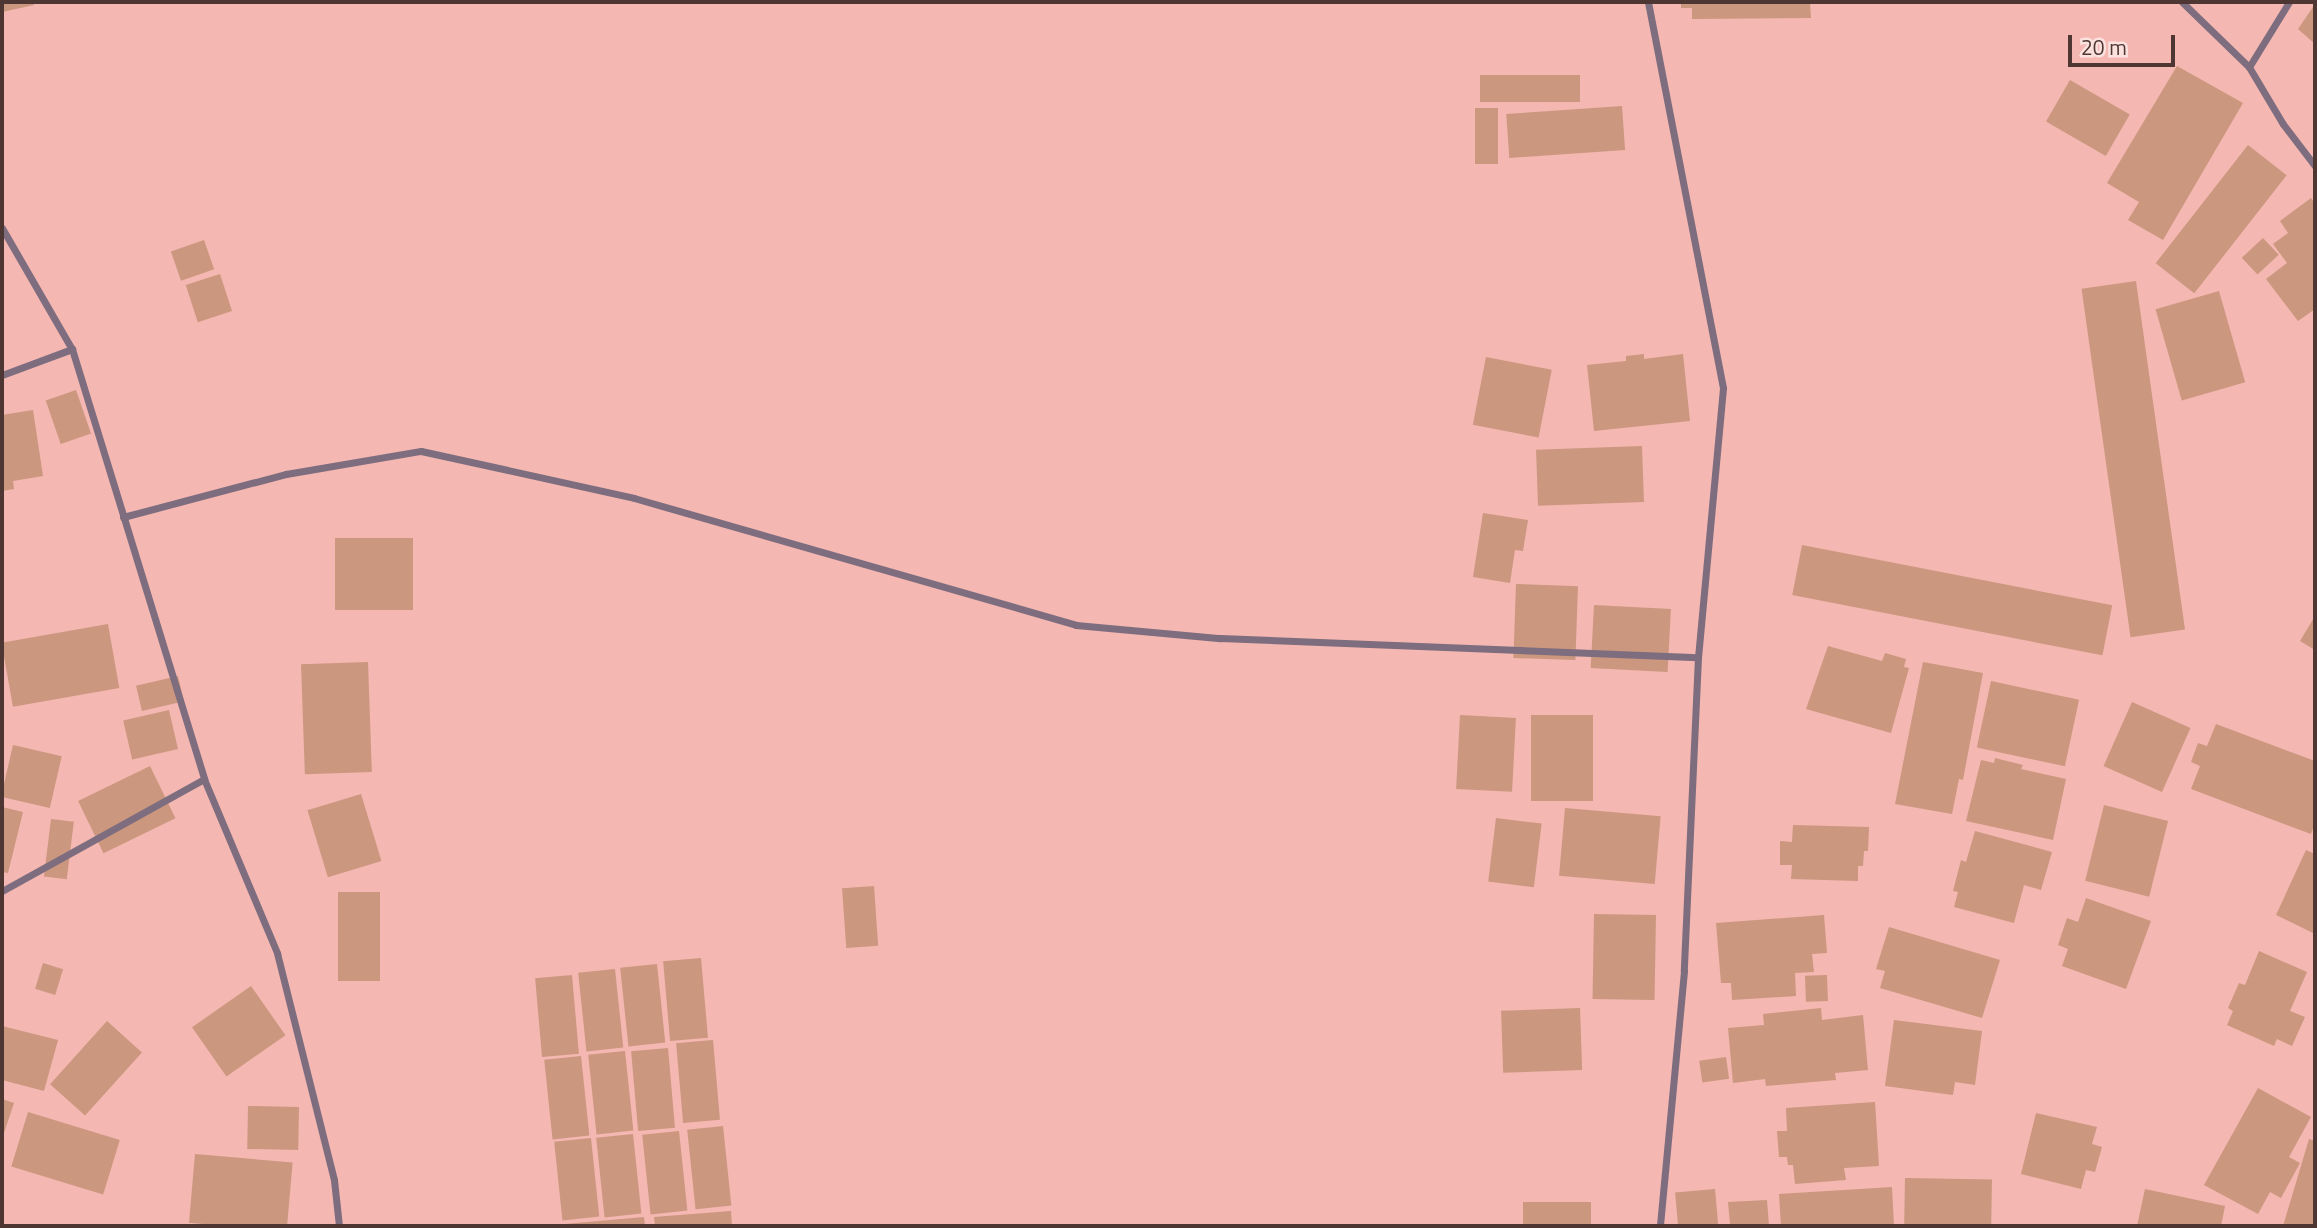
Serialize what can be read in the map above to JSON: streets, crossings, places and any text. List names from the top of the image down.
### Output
{
  "scale_bar": "20 m"
}
